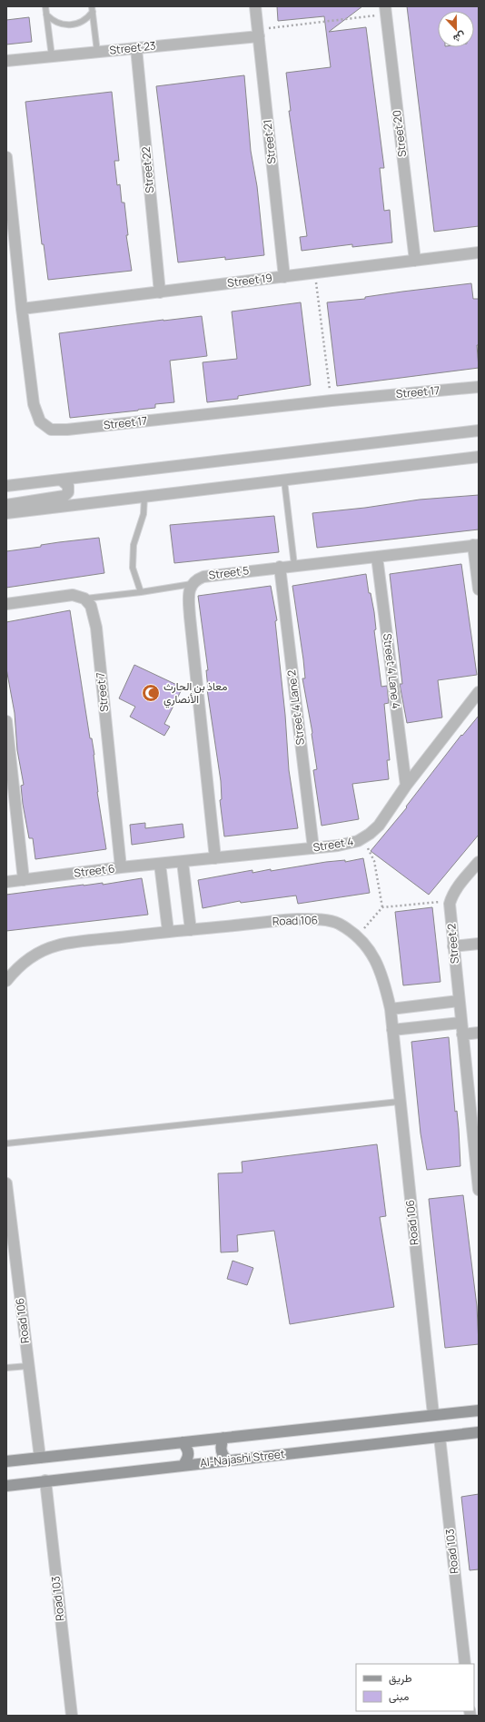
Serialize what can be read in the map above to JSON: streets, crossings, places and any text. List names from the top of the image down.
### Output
{
  "streets": {
    "main road": ["Al-Najashi Street"],
    "street": [
      "Street 23",
      "Street 20",
      "Street 21",
      "Street 22",
      "Street 19",
      "Street 17",
      "Street 5",
      "Street 4 Lane 4",
      "Street 7",
      "Street 4 Lane 2",
      "Street 4",
      "Street 6",
      "Road 106",
      "Street 2",
      "Road 103"
    ]
  },
  "crossings": [
    ["Street 23", "Street 21"],
    ["Street 23", "Street 22"],
    ["Street 20", "Street 19"],
    ["Street 21", "Street 19"],
    ["Street 22", "Street 19"],
    ["Street 19", "Street 17"],
    ["Street 5", "Street 4 Lane 4"],
    ["Street 5", "Street 4 Lane 2"],
    ["Street 4 Lane 4", "Street 4"],
    ["Street 7", "Street 6"],
    ["Street 4 Lane 2", "Street 4"],
    ["Street 4", "Street 6"],
    ["Road 106", "Al-Najashi Street"],
    ["Al-Najashi Street", "Road 103"]
  ],
  "places": {
    "mosque": ["معاذ بن الحارث الأنصاري"]
  },
  "legend": ["طريق", "مبنى"],
  "north": "bottom"
}
